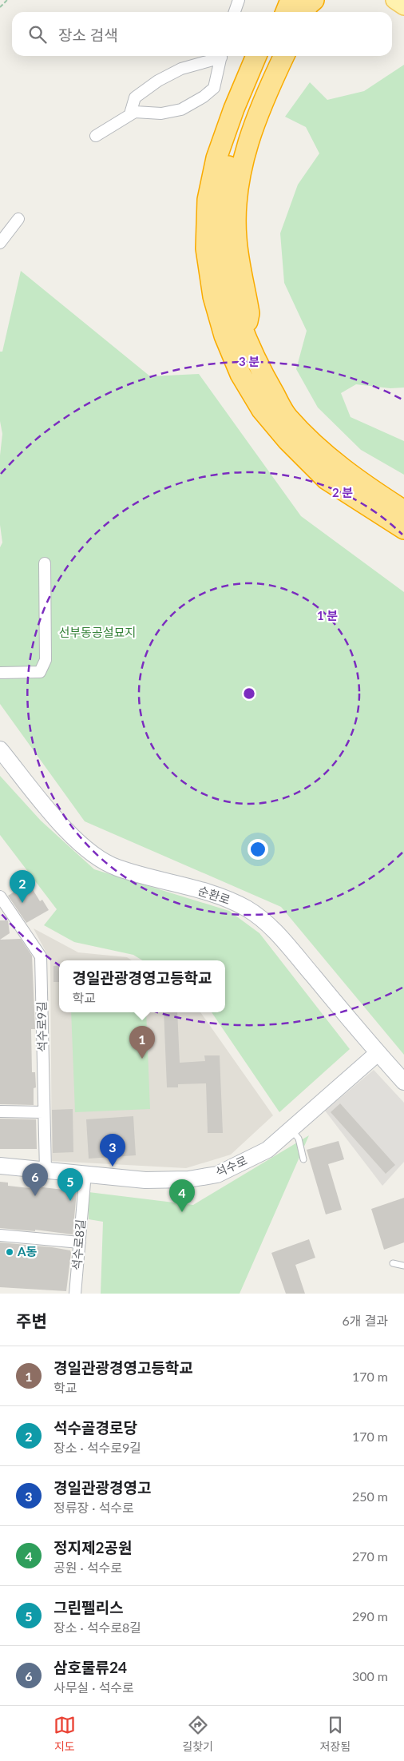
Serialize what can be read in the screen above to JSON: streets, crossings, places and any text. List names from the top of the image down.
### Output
{
  "streets": {
    "main road": ["순환로", "석수로"],
    "street": ["석수로9길", "석수로8길"]
  },
  "crossings": [
    ["순환로", "석수로"],
    ["석수로9길", "석수로"],
    ["석수로", "석수로8길"]
  ],
  "parks": ["선부동공설묘지"],
  "places": ["A동"],
  "page": {
    "search": "장소 검색",
    "pins": [
      "2",
      "1",
      "3",
      "6",
      "5",
      "4"
    ],
    "popup": ["경일관광경영고등학교", "학교"],
    "heading": ["주변", "6개 결과"],
    "list": [
      {
        "mark": "1",
        "name": "경일관광경영고등학교",
        "note": "학교",
        "value": "170 m"
      },
      {
        "mark": "2",
        "name": "석수골경로당",
        "note": "장소 · 석수로9길",
        "value": "170 m"
      },
      {
        "mark": "3",
        "name": "경일관광경영고",
        "note": "정류장 · 석수로",
        "value": "250 m"
      },
      {
        "mark": "4",
        "name": "정지제2공원",
        "note": "공원 · 석수로",
        "value": "270 m"
      },
      {
        "mark": "5",
        "name": "그린펠리스",
        "note": "장소 · 석수로8길",
        "value": "290 m"
      },
      {
        "mark": "6",
        "name": "삼호물류24",
        "note": "사무실 · 석수로",
        "value": "300 m"
      }
    ],
    "nav": ["지도", "길찾기", "저장됨"]
  },
  "rings": ["3 분", "2 분", "1 분"]
}
